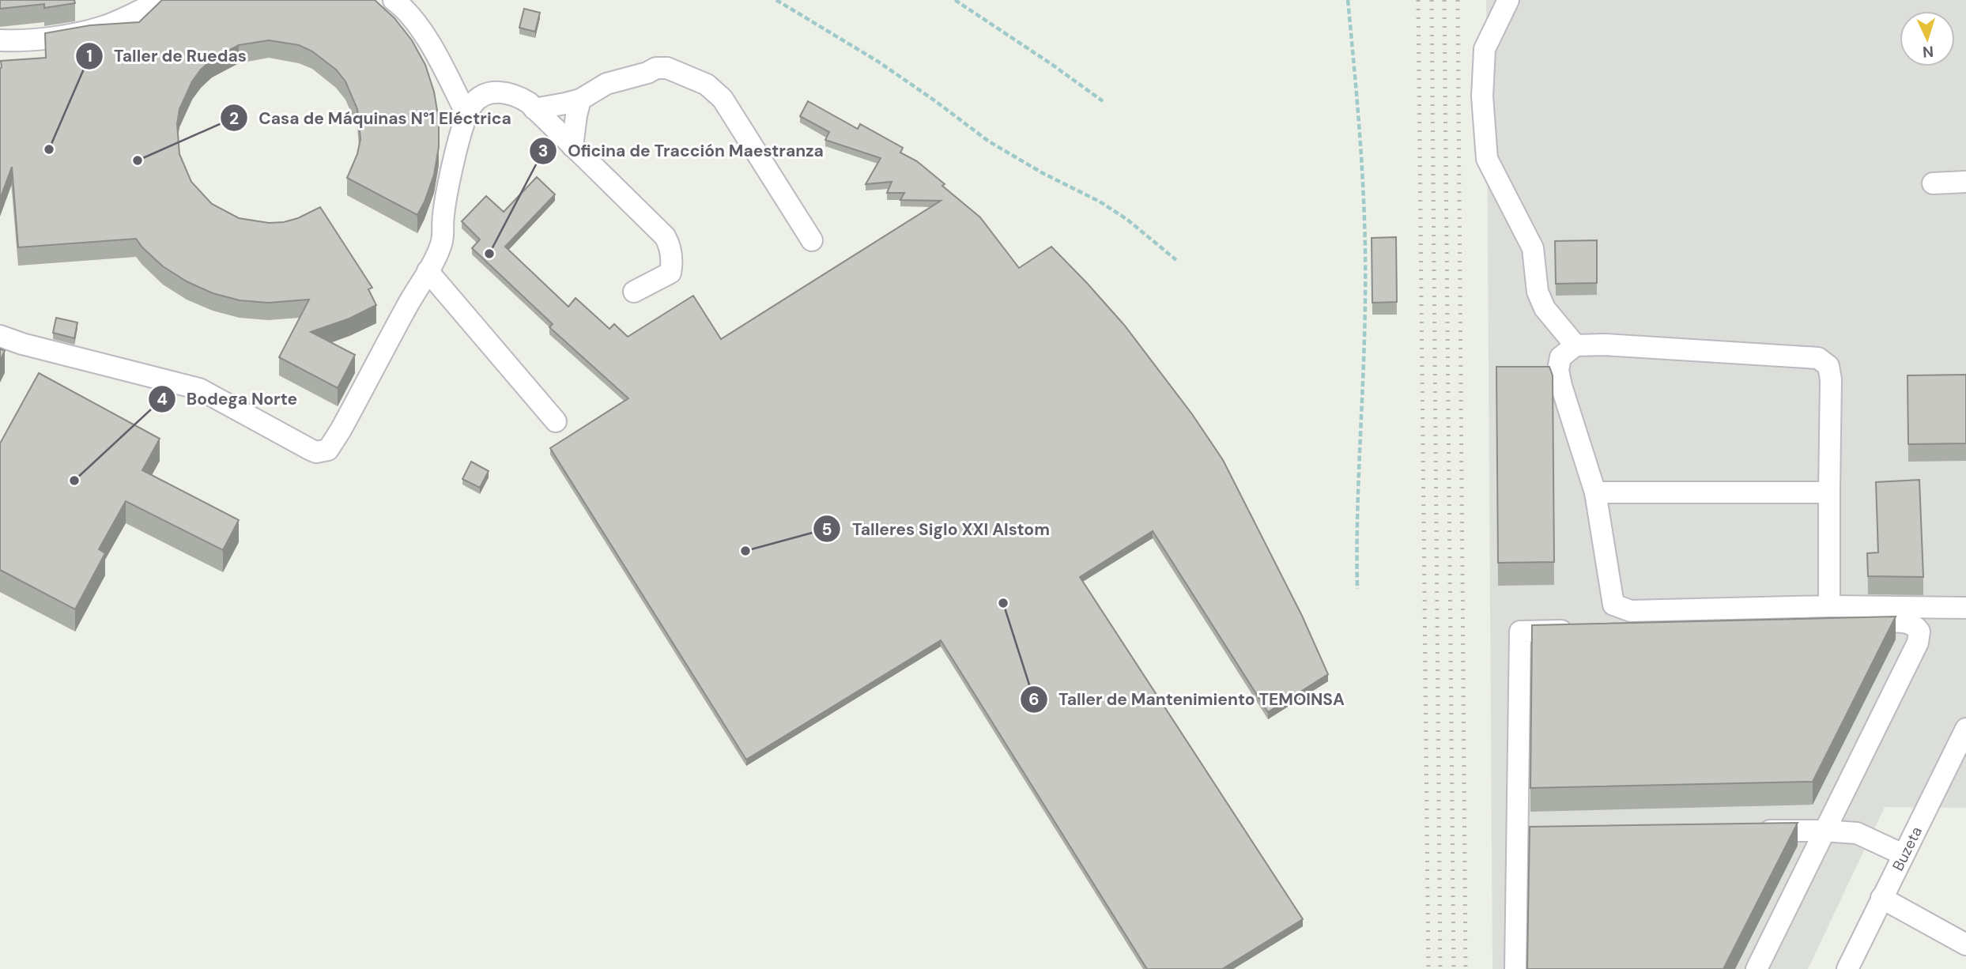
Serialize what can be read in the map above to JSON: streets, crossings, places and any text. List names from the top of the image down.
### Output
{
  "streets": {
    "street": ["Buzeta"]
  },
  "places": [
    "Taller de Ruedas",
    "Casa de Máquinas N°1 Eléctrica",
    "Oficina de Tracción Maestranza",
    "Bodega Norte",
    "Talleres Siglo XXI Alstom",
    "Taller de Mantenimiento TEMOINSA"
  ],
  "north": "bottom"
}
